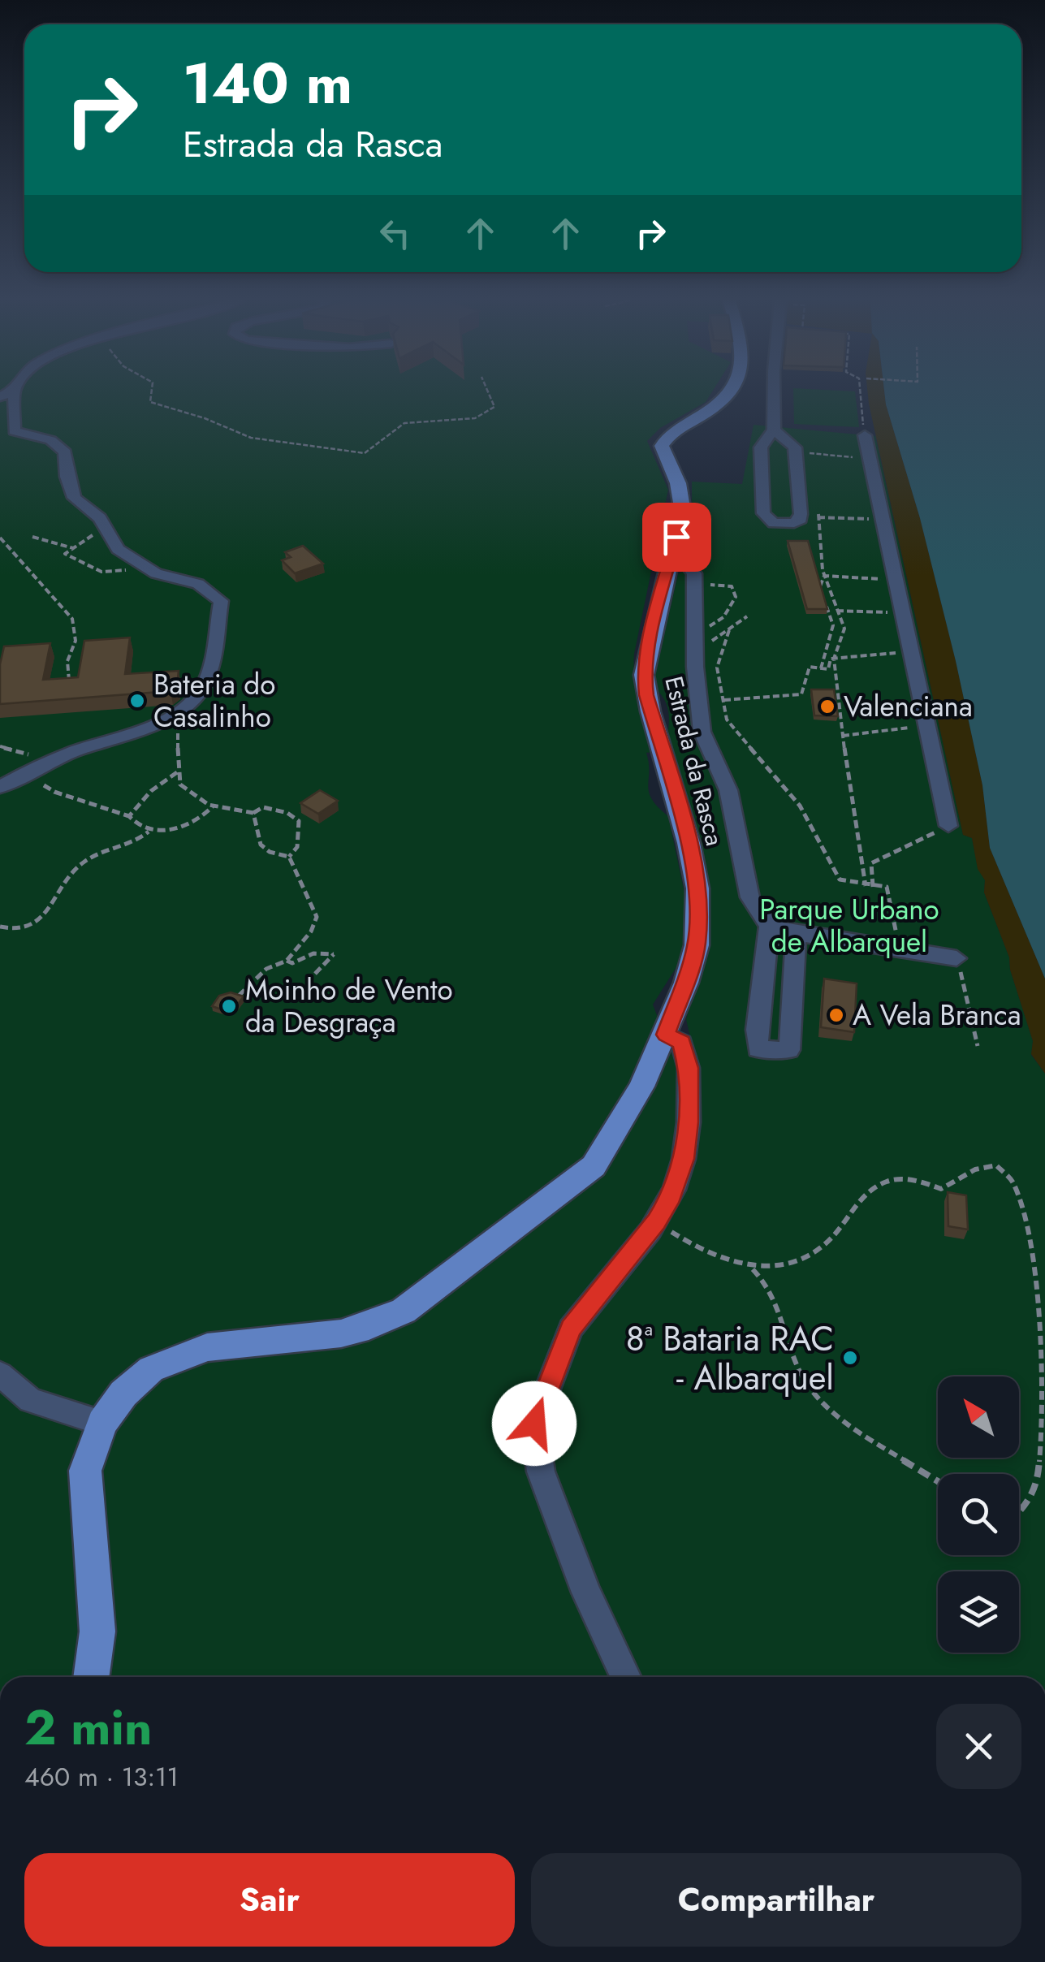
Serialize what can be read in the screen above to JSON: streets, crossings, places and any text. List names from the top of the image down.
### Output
{
  "streets": {
    "main road": ["Estrada da Rasca"]
  },
  "parks": ["Parque Urbano de Albarquel"],
  "places": [
    "Bateria do Casalinho",
    "Valenciana",
    "Moinho de Vento da Desgraça",
    "A Vela Branca",
    "8ª Bataria RAC - Albarquel"
  ],
  "north": "top left",
  "page": {
    "turn": ["140 m", "Estrada da Rasca"],
    "heading": ["2 min", "460 m · 13:11"],
    "buttons": ["Sair", "Compartilhar"]
  }
}
